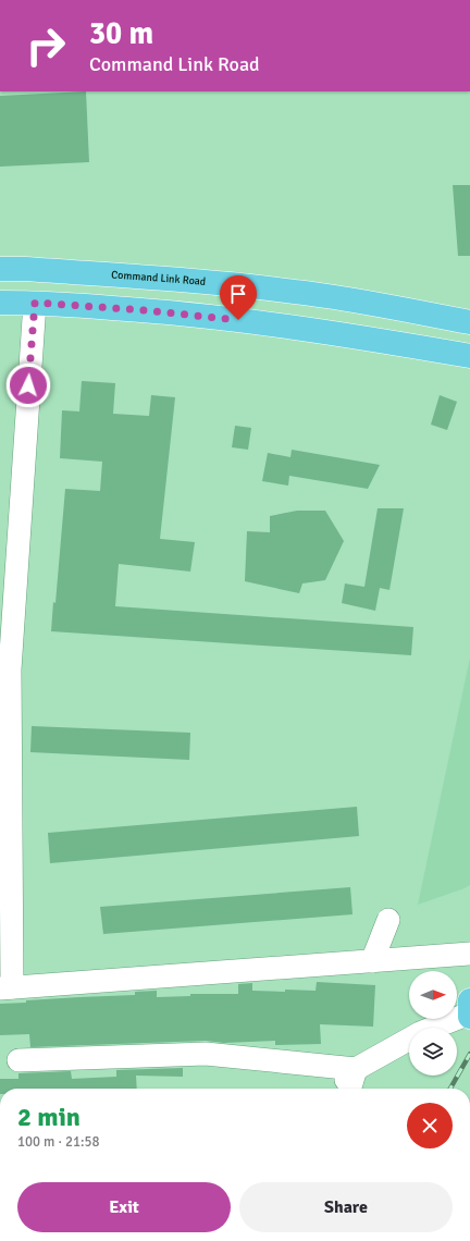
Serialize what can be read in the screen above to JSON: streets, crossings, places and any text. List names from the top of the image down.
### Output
{
  "streets": {
    "main road": ["Command Link Road"]
  },
  "north": "right",
  "page": {
    "turn": ["30 m", "Command Link Road"],
    "heading": ["2 min", "100 m · 21:58"],
    "buttons": ["Exit", "Share"]
  }
}
